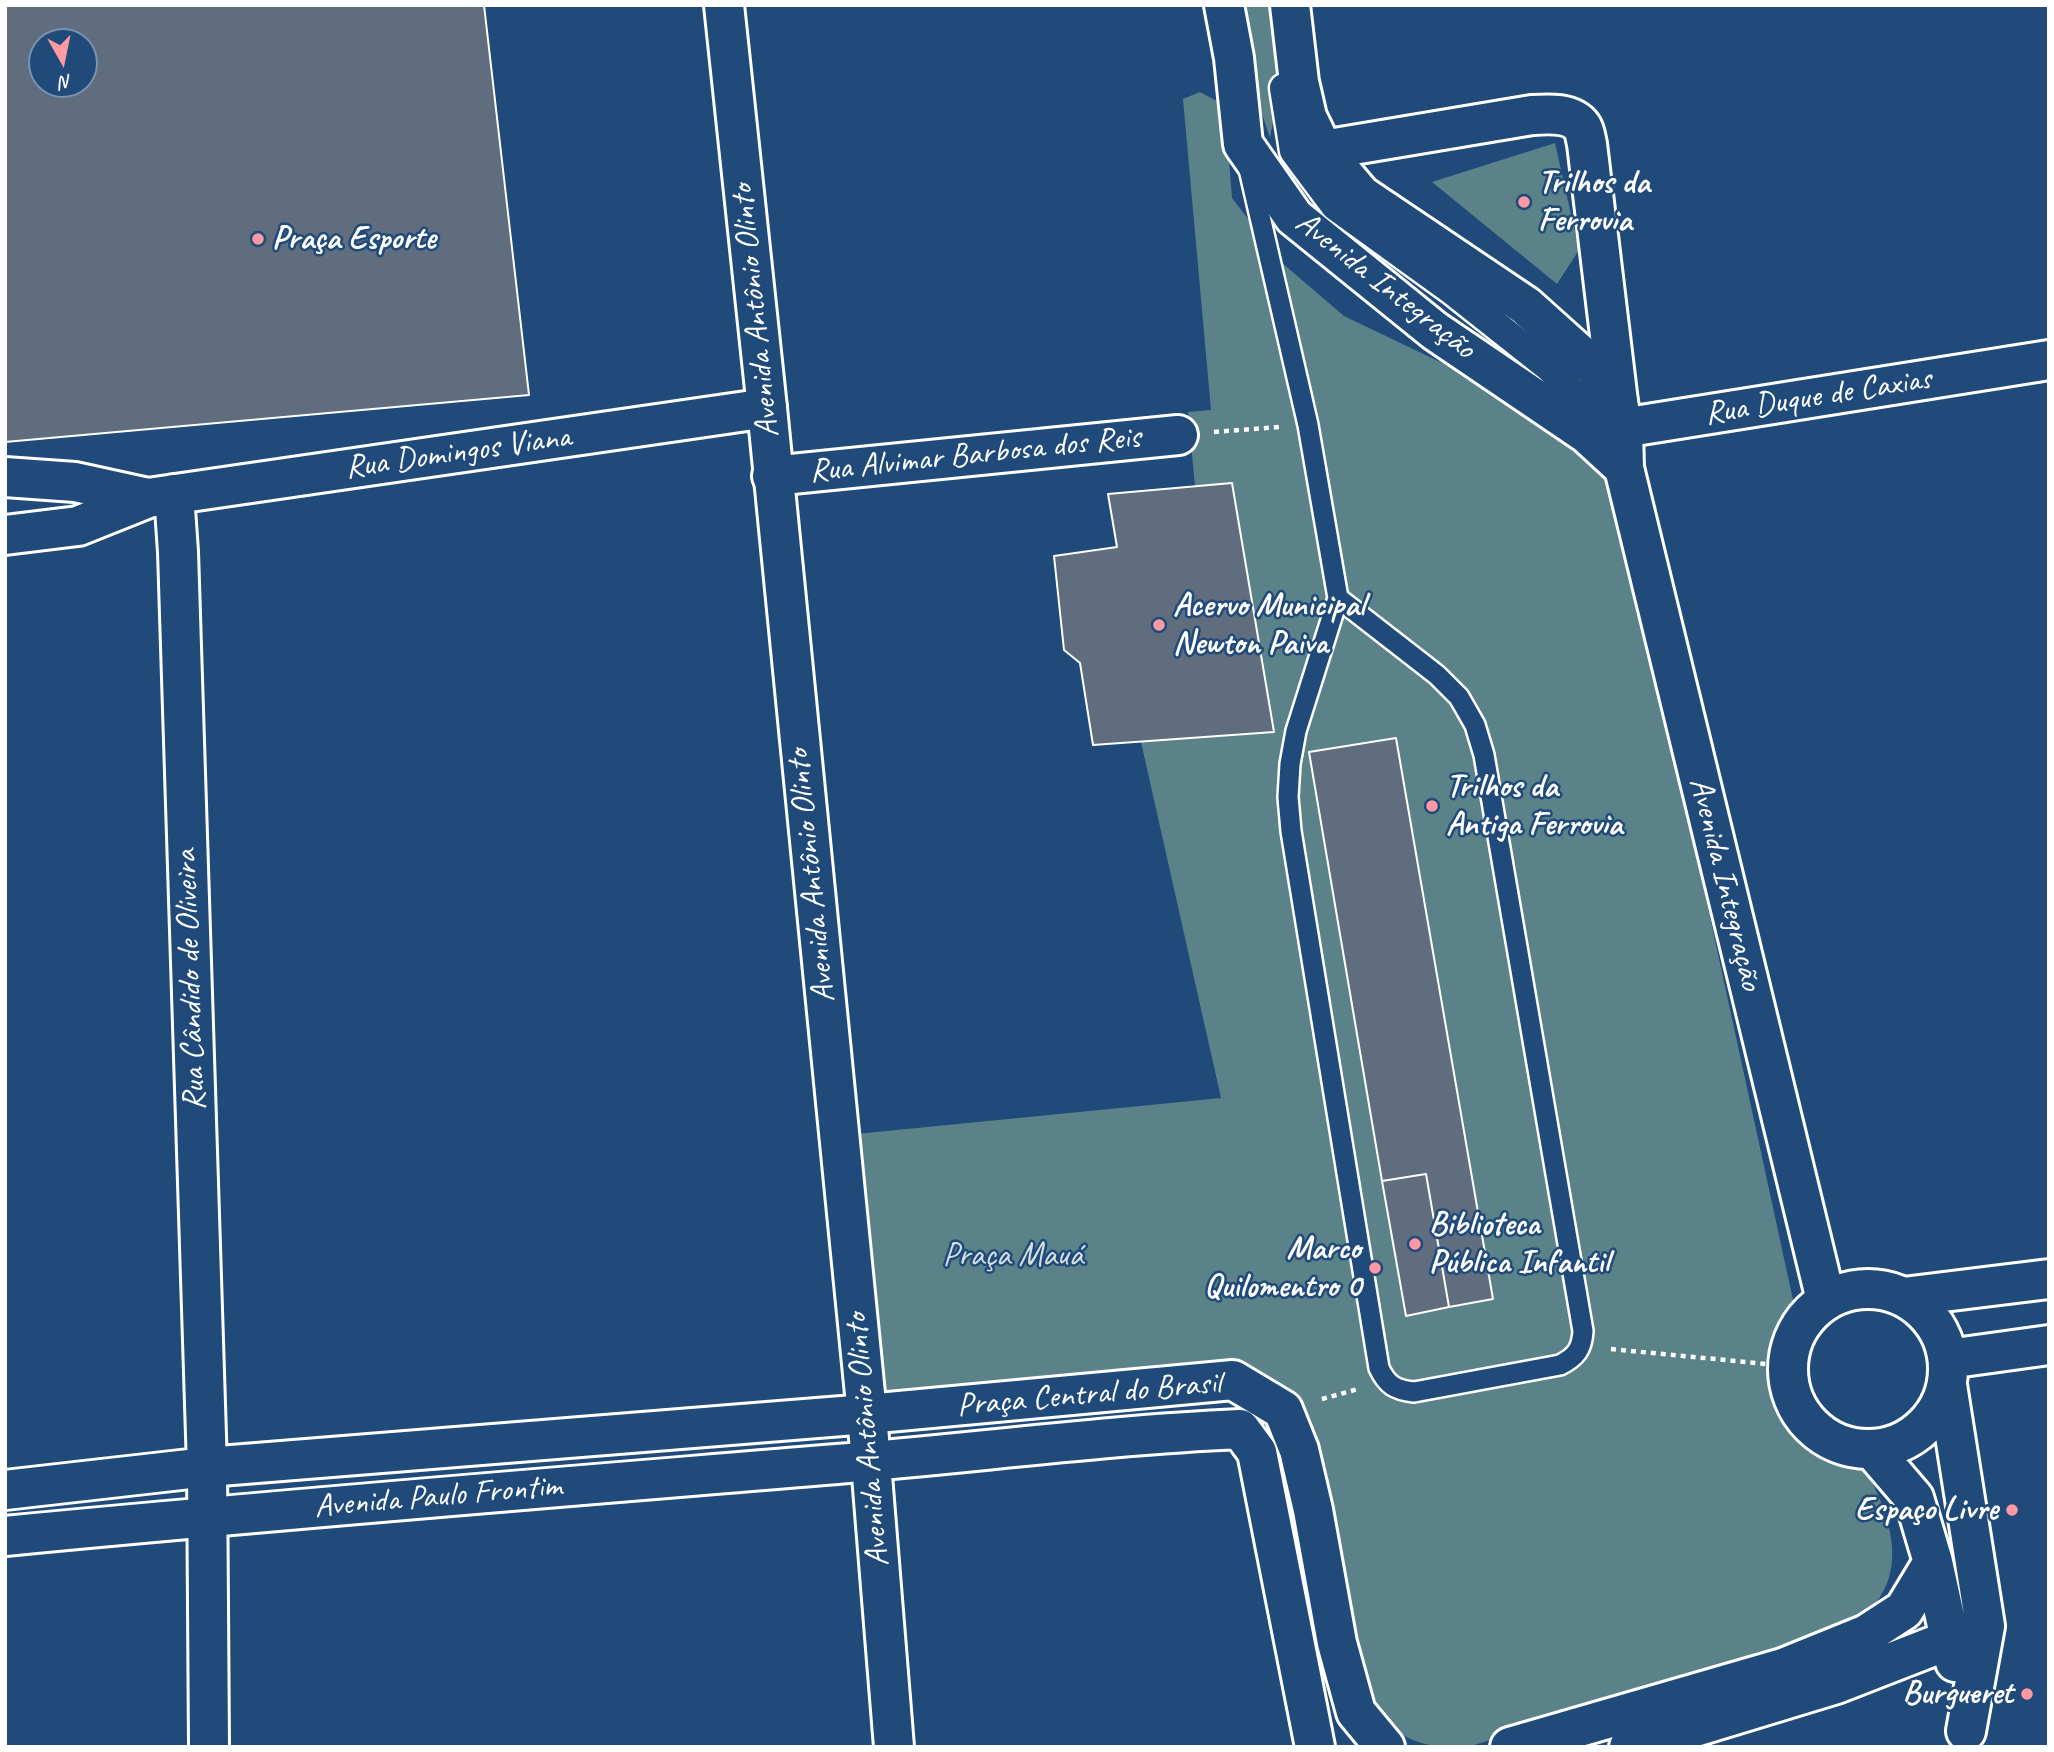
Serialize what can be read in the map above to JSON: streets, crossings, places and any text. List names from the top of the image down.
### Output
{
  "streets": {
    "street": [
      "Avenida Integração",
      "Avenida Antônio Olinto",
      "Rua Duque de Caxias",
      "Rua Domingos Viana",
      "Rua Alvimar Barbosa dos Reis",
      "Rua Cândido de Oliveira",
      "Praça Central do Brasil",
      "Avenida Paulo Frontim"
    ]
  },
  "crossings": [
    ["Avenida Integração", "Rua Duque de Caxias"],
    ["Avenida Antônio Olinto", "Rua Domingos Viana"],
    ["Avenida Antônio Olinto", "Rua Alvimar Barbosa dos Reis"],
    ["Avenida Antônio Olinto", "Praça Central do Brasil"],
    ["Avenida Antônio Olinto", "Avenida Paulo Frontim"],
    ["Rua Domingos Viana", "Rua Cândido de Oliveira"],
    ["Rua Cândido de Oliveira", "Avenida Paulo Frontim"],
    ["Praça Central do Brasil", "Avenida Paulo Frontim"]
  ],
  "parks": ["Praça Mauá"],
  "places": [
    "Trilhos da Ferrovia",
    "Praça Esporte",
    "Acervo Municipal Newton Paiva",
    "Trilhos da Antiga Ferrovia",
    "Biblioteca Pública Infantil",
    "Marco Quilomentro 0",
    "Espaço Livre",
    "Burgueret"
  ],
  "north": "bottom"
}
